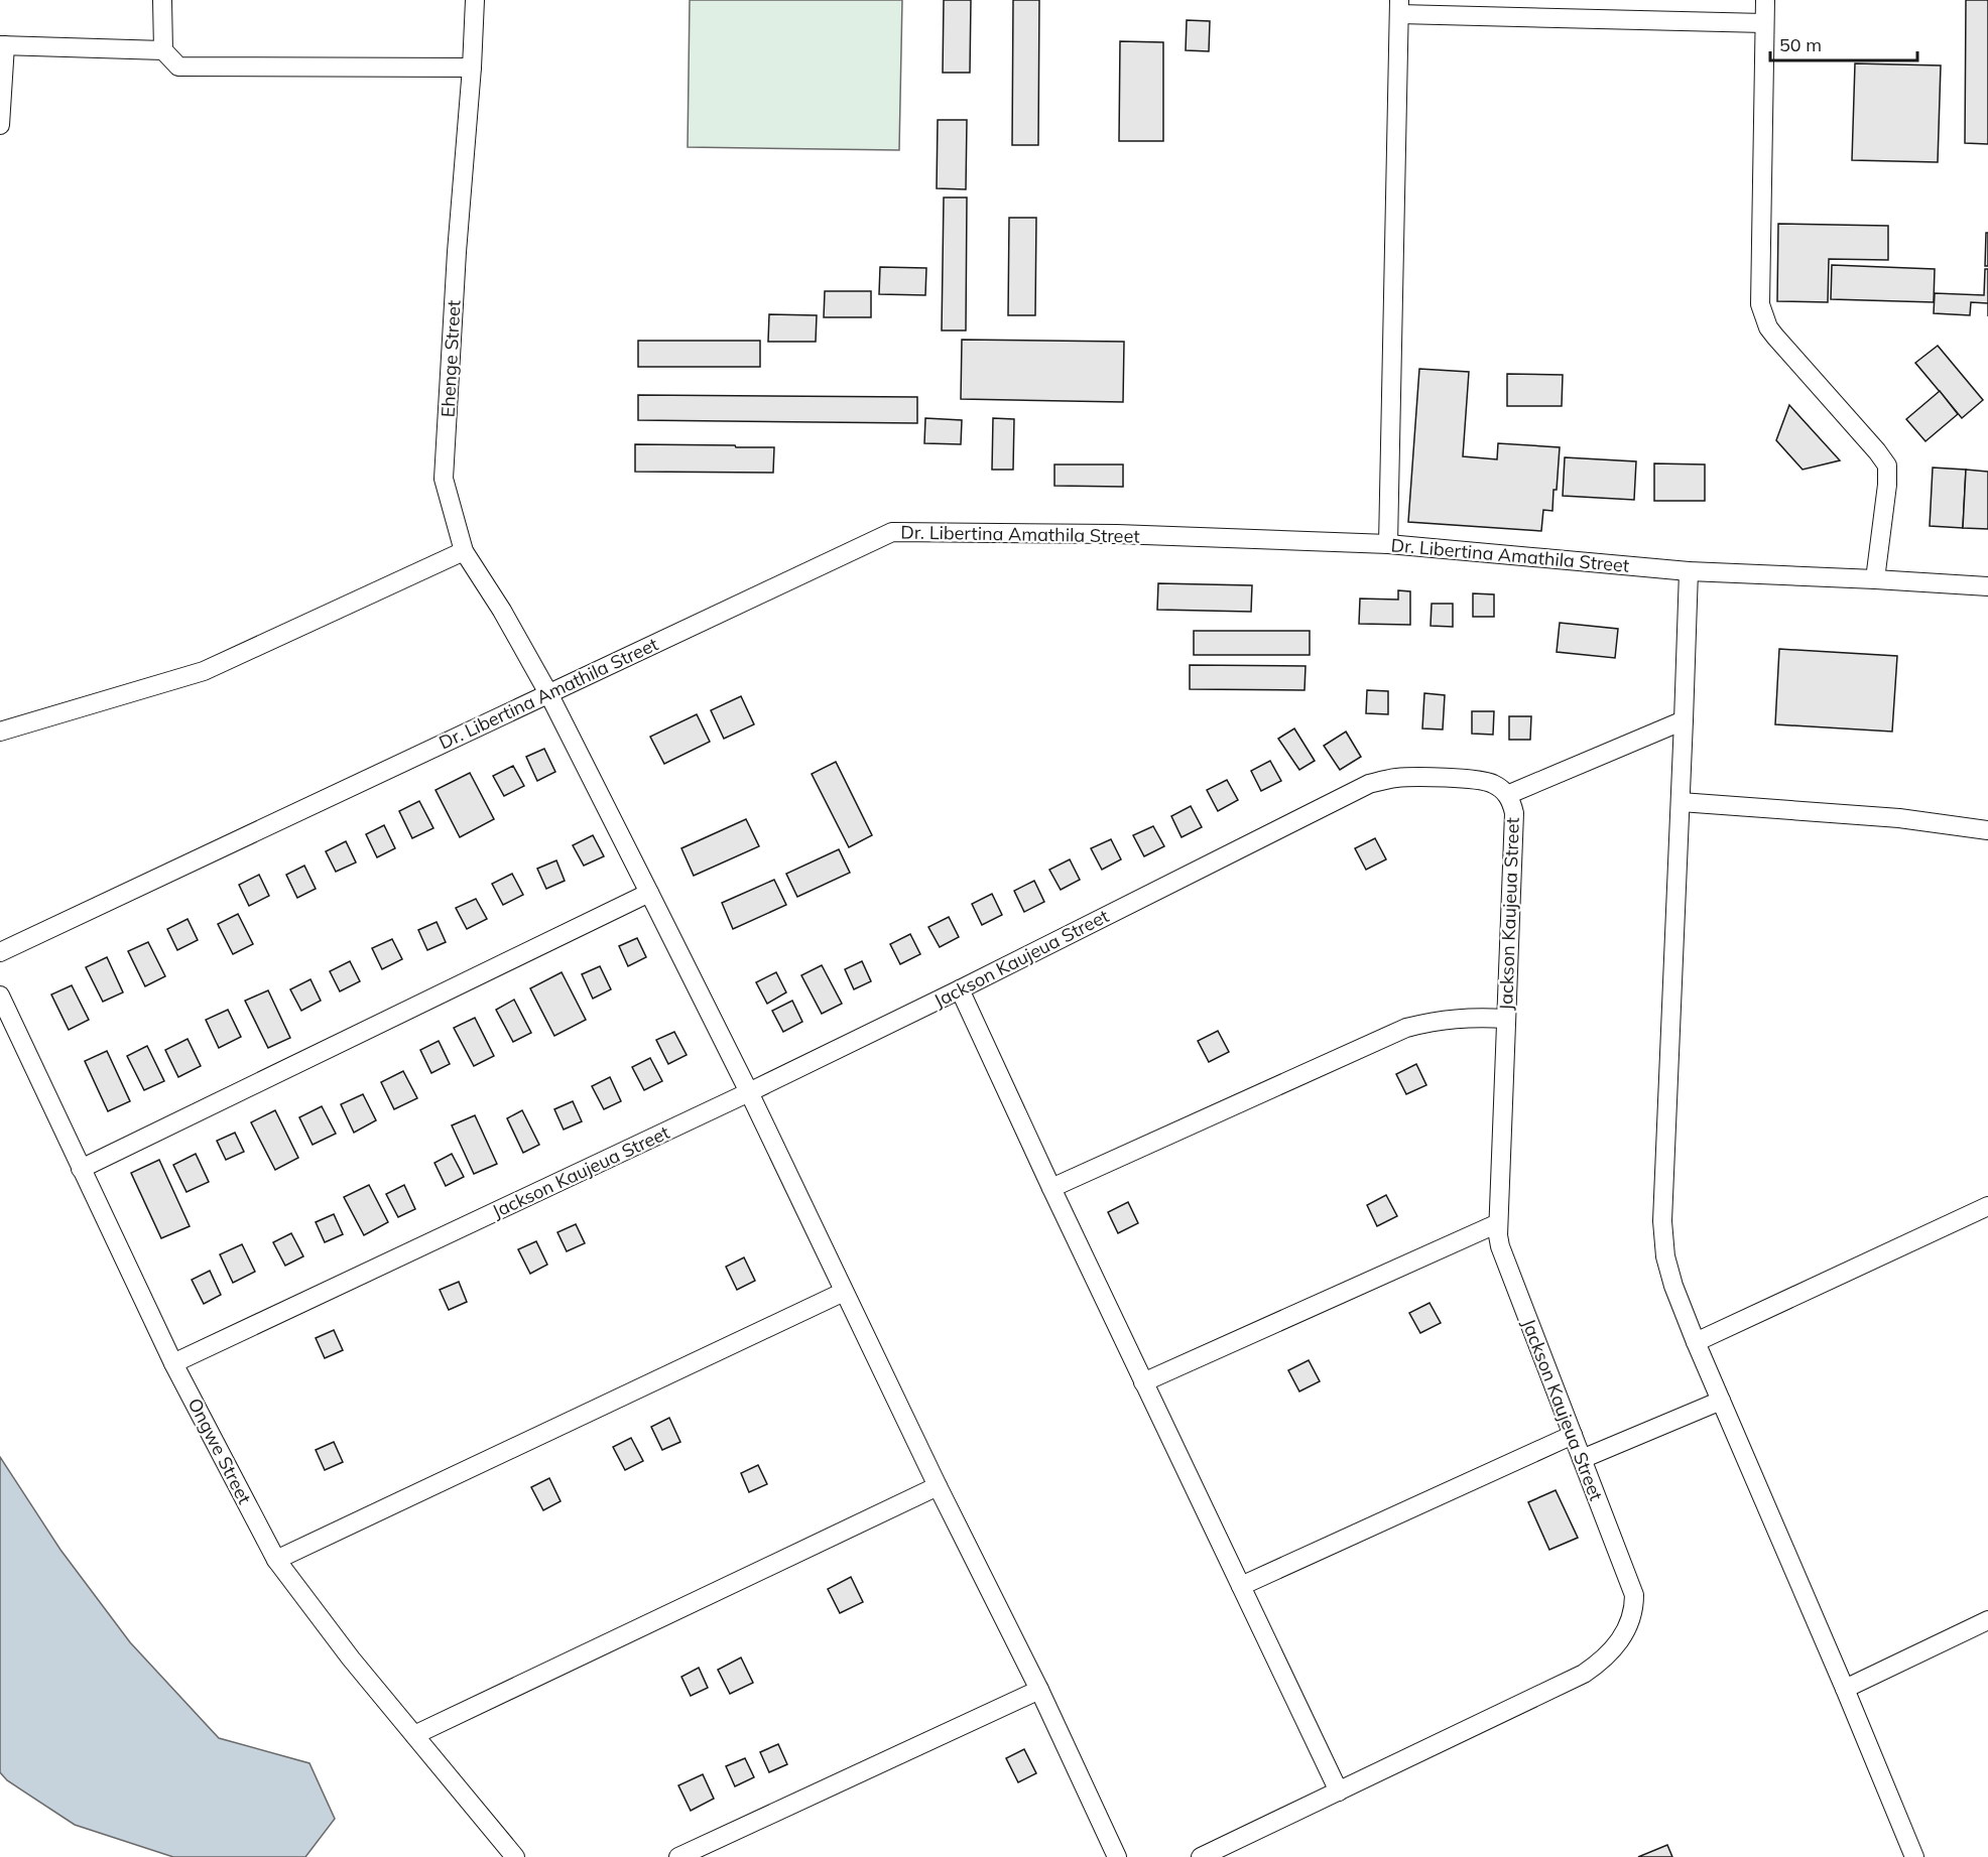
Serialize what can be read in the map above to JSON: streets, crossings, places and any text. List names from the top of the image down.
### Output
{
  "streets": {
    "street": [
      "Ehenge Street",
      "Dr. Libertina Amathila Street",
      "Jackson Kaujeua Street",
      "Ongwe Street"
    ]
  },
  "crossings": [
    ["Ehenge Street", "Dr. Libertina Amathila Street"],
    ["Ehenge Street", "Jackson Kaujeua Street"],
    ["Jackson Kaujeua Street", "Ongwe Street"]
  ],
  "scale_bar": "50 m"
}
